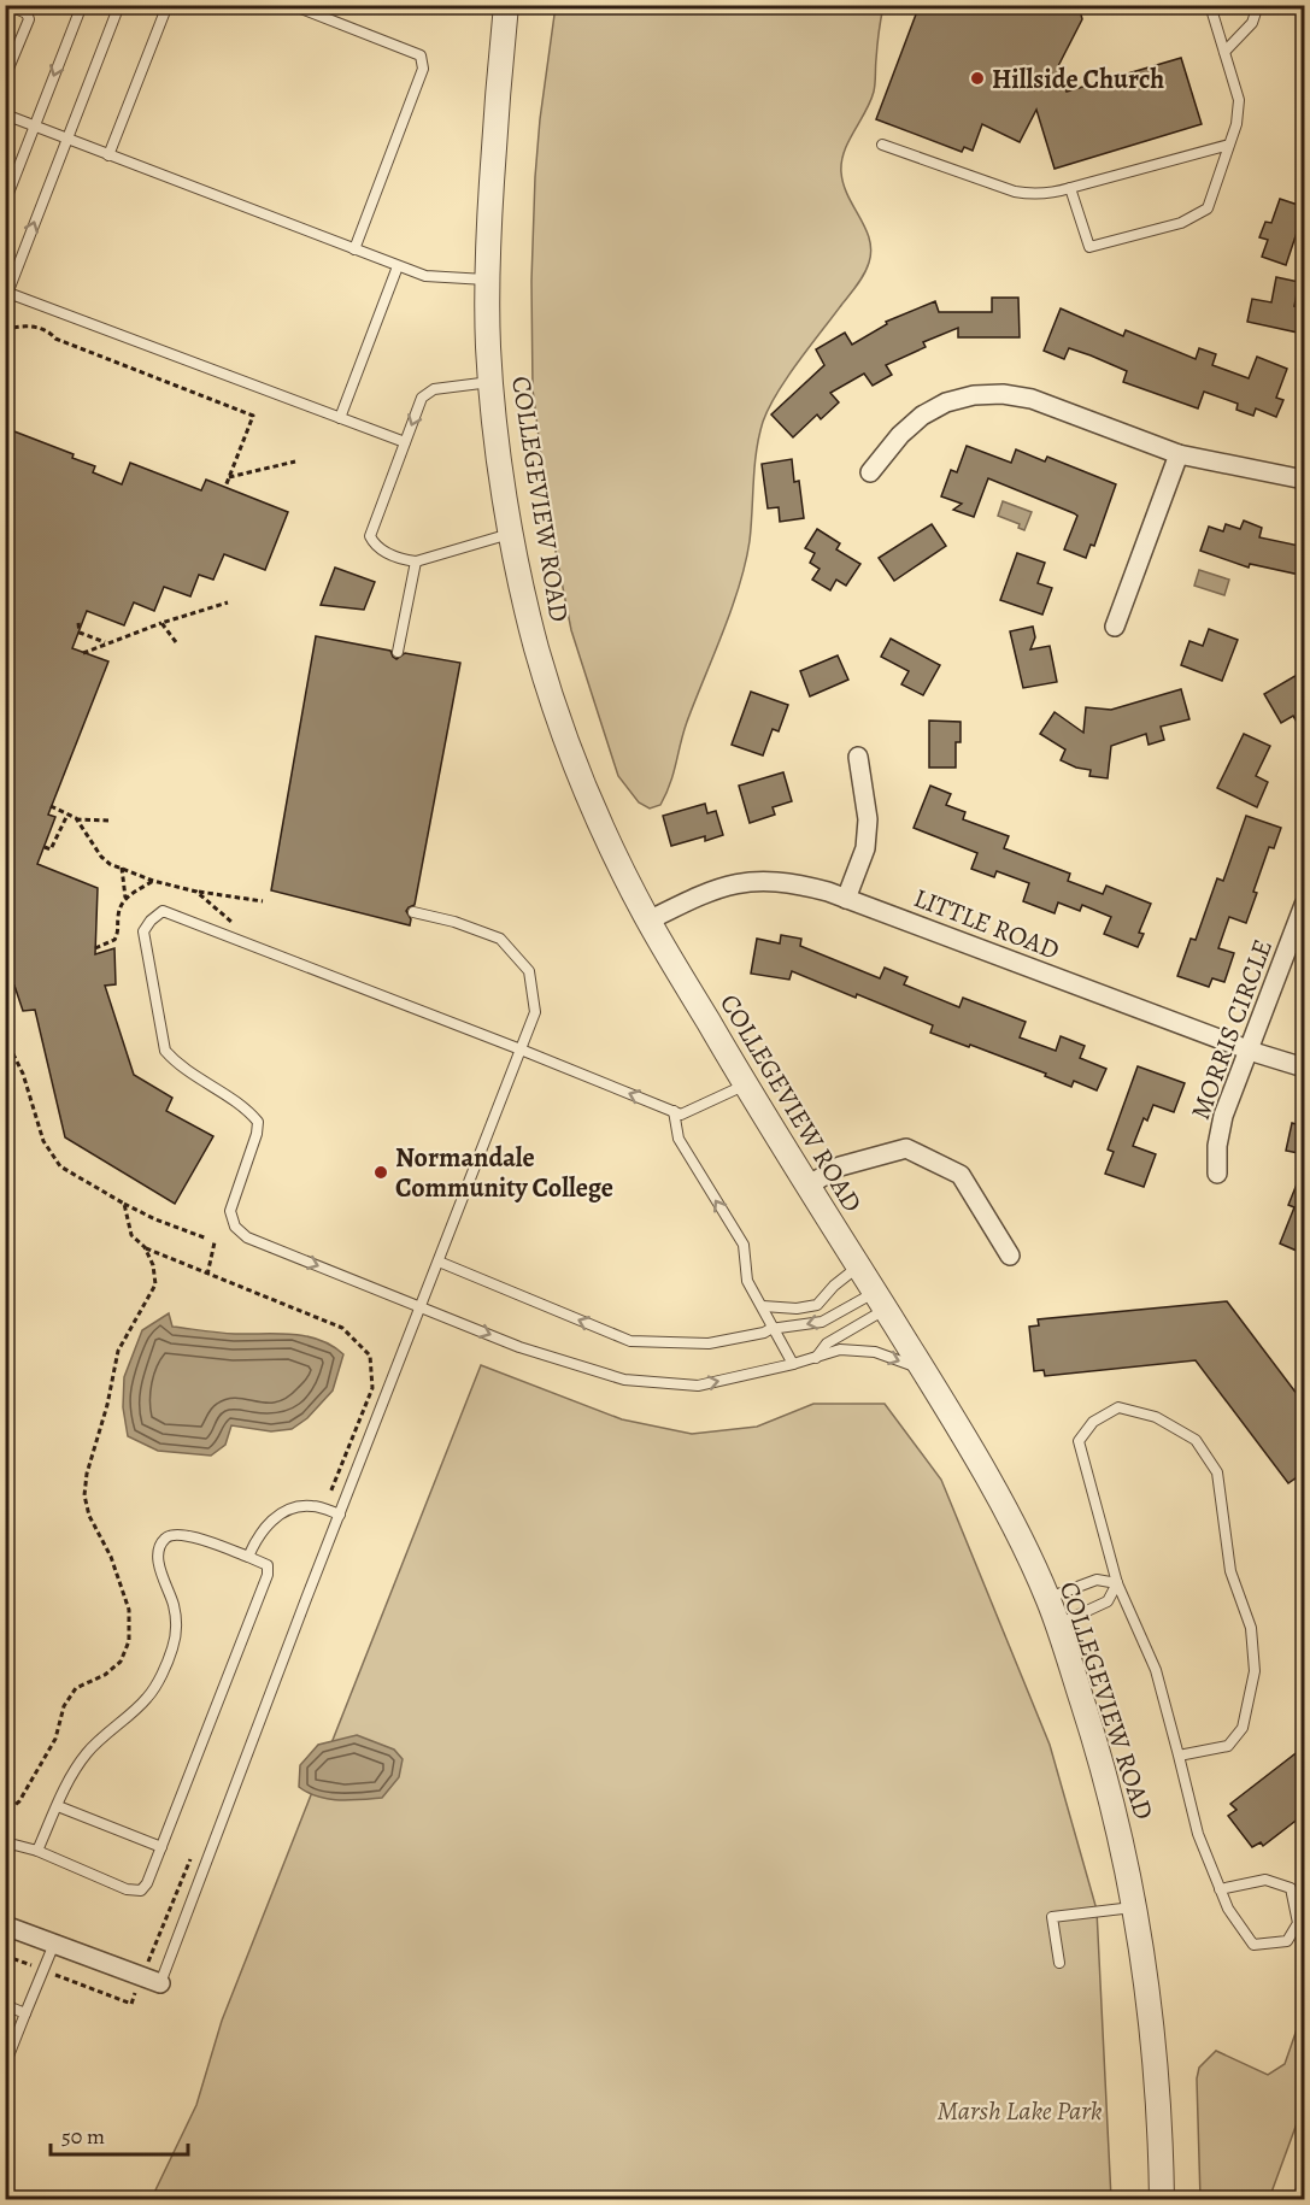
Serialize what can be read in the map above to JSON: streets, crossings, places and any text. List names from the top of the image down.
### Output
{
  "streets": {
    "street": ["COLLEGEVIEW ROAD", "LITTLE ROAD", "MORRIS CIRCLE"]
  },
  "crossings": [
    ["COLLEGEVIEW ROAD", "LITTLE ROAD"],
    ["LITTLE ROAD", "MORRIS CIRCLE"]
  ],
  "parks": ["Marsh Lake Park"],
  "places": ["Hillside Church", "Normandale Community College"],
  "scale_bar": "50 m"
}
